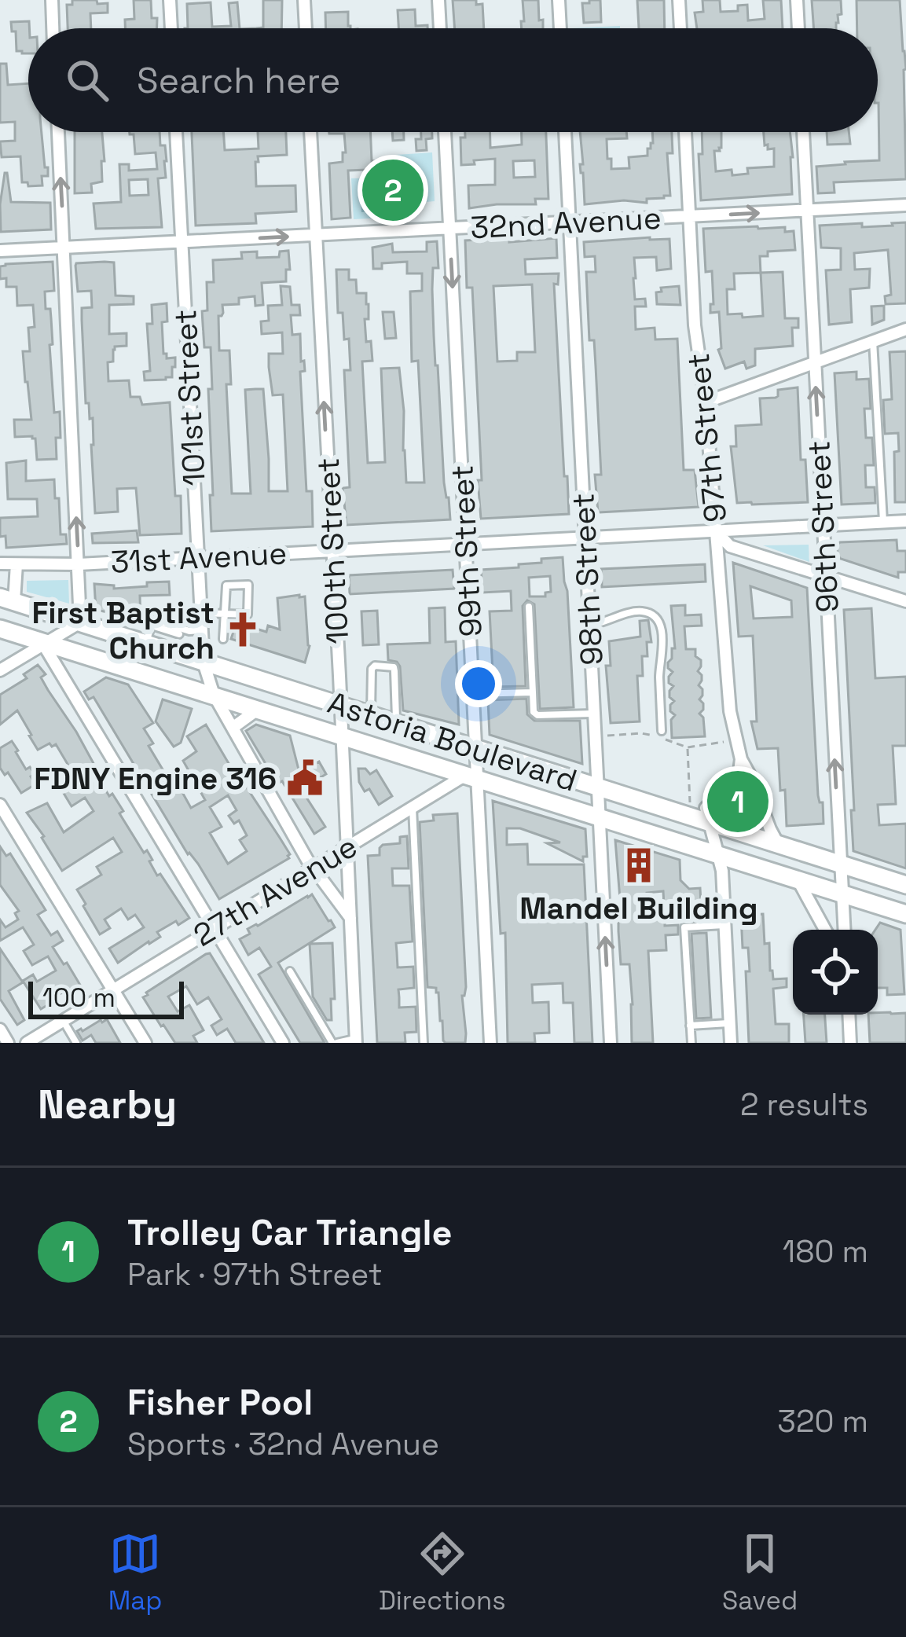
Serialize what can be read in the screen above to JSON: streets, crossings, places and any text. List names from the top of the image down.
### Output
{
  "streets": {
    "main road": ["Astoria Boulevard"],
    "street": [
      "32nd Avenue",
      "101st Street",
      "97th Street",
      "96th Street",
      "100th Street",
      "99th Street",
      "31st Avenue",
      "98th Street",
      "27th Avenue"
    ]
  },
  "crossings": [
    ["32nd Avenue", "101st Street"],
    ["32nd Avenue", "97th Street"],
    ["32nd Avenue", "96th Street"],
    ["32nd Avenue", "100th Street"],
    ["32nd Avenue", "99th Street"],
    ["32nd Avenue", "98th Street"],
    ["101st Street", "31st Avenue"],
    ["101st Street", "Astoria Boulevard"],
    ["97th Street", "31st Avenue"],
    ["97th Street", "Astoria Boulevard"],
    ["96th Street", "31st Avenue"],
    ["96th Street", "Astoria Boulevard"],
    ["100th Street", "31st Avenue"],
    ["100th Street", "Astoria Boulevard"],
    ["100th Street", "27th Avenue"],
    ["99th Street", "31st Avenue"],
    ["99th Street", "Astoria Boulevard"],
    ["99th Street", "27th Avenue"],
    ["31st Avenue", "98th Street"],
    ["98th Street", "Astoria Boulevard"],
    ["Astoria Boulevard", "27th Avenue"]
  ],
  "one_way": ["96th Street"],
  "places": {
    "church": ["First Baptist Church"],
    "public building": ["FDNY Engine 316"],
    "building": ["Mandel Building"]
  },
  "scale_bar": "100 m",
  "page": {
    "search": "Search here",
    "pins": ["2", "1"],
    "scale": "100 m",
    "heading": ["Nearby", "2 results"],
    "list": [
      {
        "mark": "1",
        "name": "Trolley Car Triangle",
        "note": "Park · 97th Street",
        "value": "180 m"
      },
      {
        "mark": "2",
        "name": "Fisher Pool",
        "note": "Sports · 32nd Avenue",
        "value": "320 m"
      }
    ],
    "nav": ["Map", "Directions", "Saved"]
  }
}
